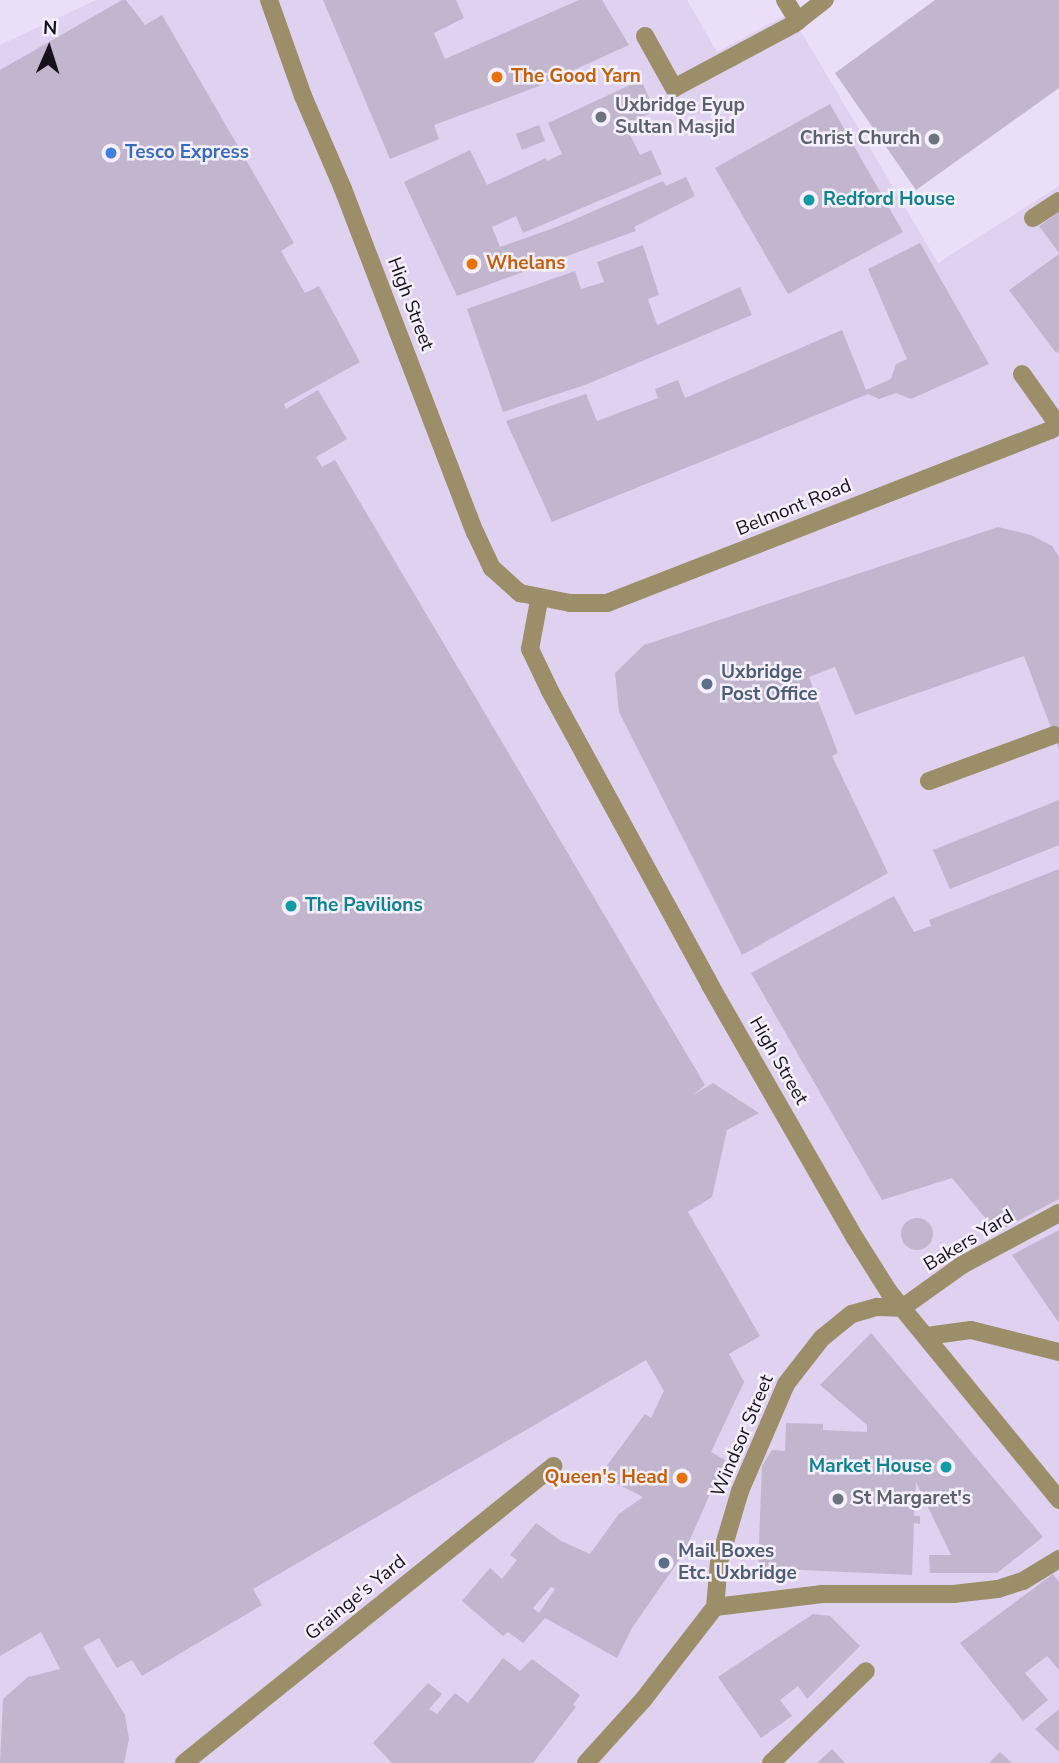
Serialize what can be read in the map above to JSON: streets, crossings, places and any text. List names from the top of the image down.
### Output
{
  "streets": {
    "street": [
      "High Street",
      "Belmont Road",
      "Bakers Yard",
      "Windsor Street",
      "Grainge's Yard"
    ]
  },
  "crossings": [
    ["High Street", "Belmont Road"],
    ["High Street", "Bakers Yard"],
    ["High Street", "Windsor Street"],
    ["Bakers Yard", "Windsor Street"]
  ],
  "places": [
    "The Good Yarn",
    "Uxbridge Eyup Sultan Masjid",
    "Christ Church",
    "Tesco Express",
    "Redford House",
    "Whelans",
    "Uxbridge Post Office",
    "The Pavilions",
    "Market House",
    "Queen's Head",
    "St Margaret's",
    "Mail Boxes Etc. Uxbridge"
  ],
  "north": "top"
}
